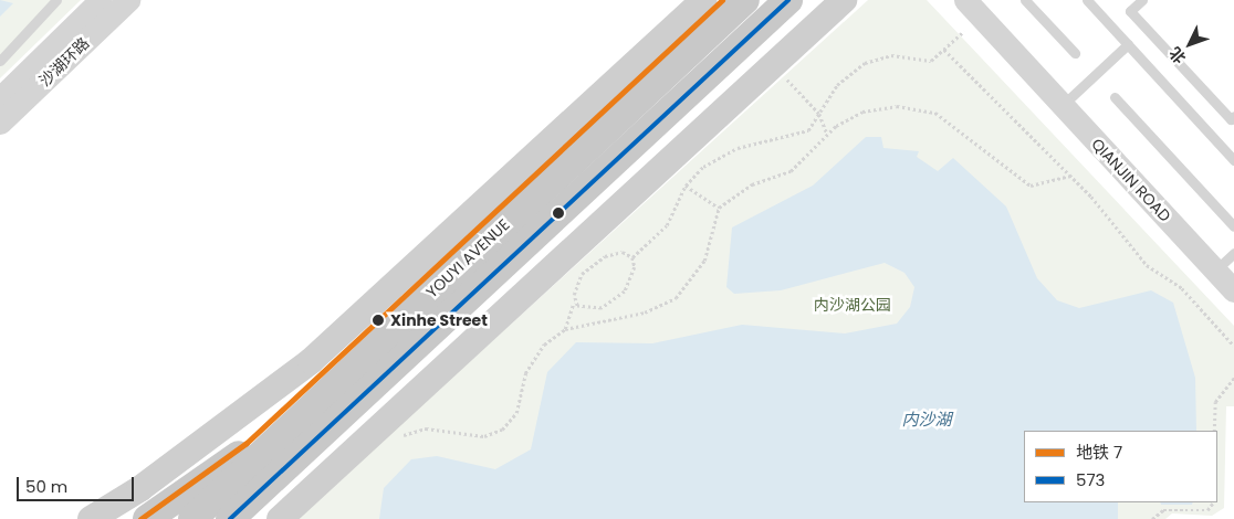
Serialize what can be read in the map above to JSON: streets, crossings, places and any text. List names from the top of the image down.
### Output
{
  "streets": {
    "main road": ["YOUYI AVENUE"],
    "street": ["沙湖环路", "QIANJIN ROAD"]
  },
  "water": ["内沙湖"],
  "parks": ["内沙湖公园"],
  "places": ["Xinhe Street"],
  "lines": ["metro line 7", "transit line 573"],
  "legend": ["地铁 7", "573"],
  "scale_bar": "50 m",
  "north": "bottom left"
}
